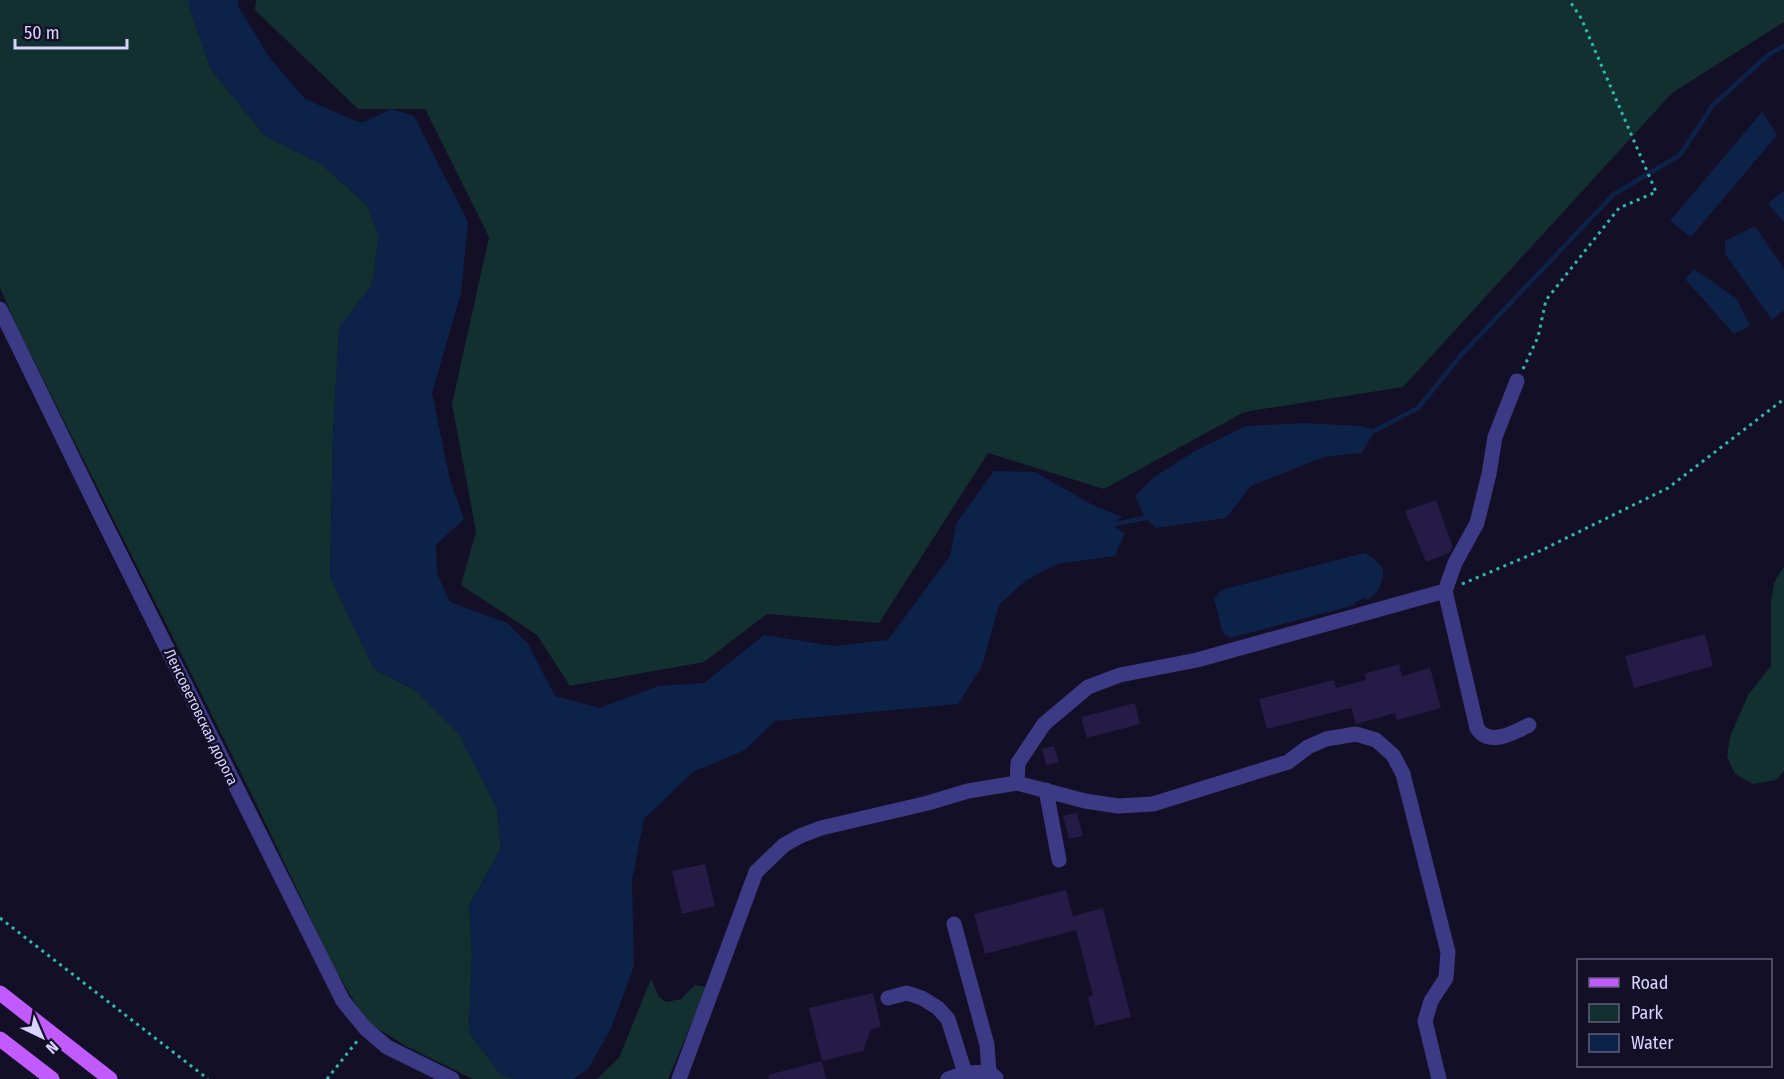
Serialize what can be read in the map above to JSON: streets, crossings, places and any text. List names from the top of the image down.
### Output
{
  "streets": {
    "street": ["Ленсоветовская дорога"]
  },
  "legend": ["Road", "Park", "Water"],
  "scale_bar": "50 m",
  "north": "bottom right"
}
